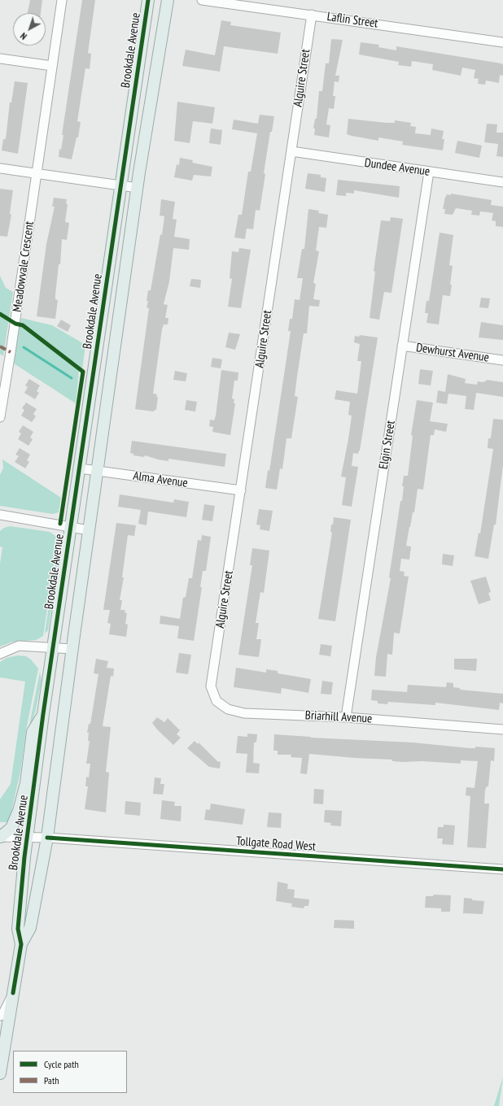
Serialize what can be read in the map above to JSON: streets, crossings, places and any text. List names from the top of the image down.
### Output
{
  "streets": {
    "main road": ["Brookdale Avenue"],
    "street": [
      "Laflin Street",
      "Alguire Street",
      "Dundee Avenue",
      "Meadowvale Crescent",
      "Dewhurst Avenue",
      "Elgin Street",
      "Alma Avenue",
      "Briarhill Avenue",
      "Tollgate Road West"
    ]
  },
  "crossings": [
    ["Laflin Street", "Alguire Street"],
    ["Brookdale Avenue", "Alma Avenue"],
    ["Brookdale Avenue", "Tollgate Road West"],
    ["Alguire Street", "Dundee Avenue"],
    ["Alguire Street", "Alma Avenue"],
    ["Alguire Street", "Briarhill Avenue"],
    ["Dundee Avenue", "Elgin Street"],
    ["Dewhurst Avenue", "Elgin Street"],
    ["Elgin Street", "Briarhill Avenue"]
  ],
  "legend": ["Cycle path", "Path"],
  "north": "bottom left"
}
